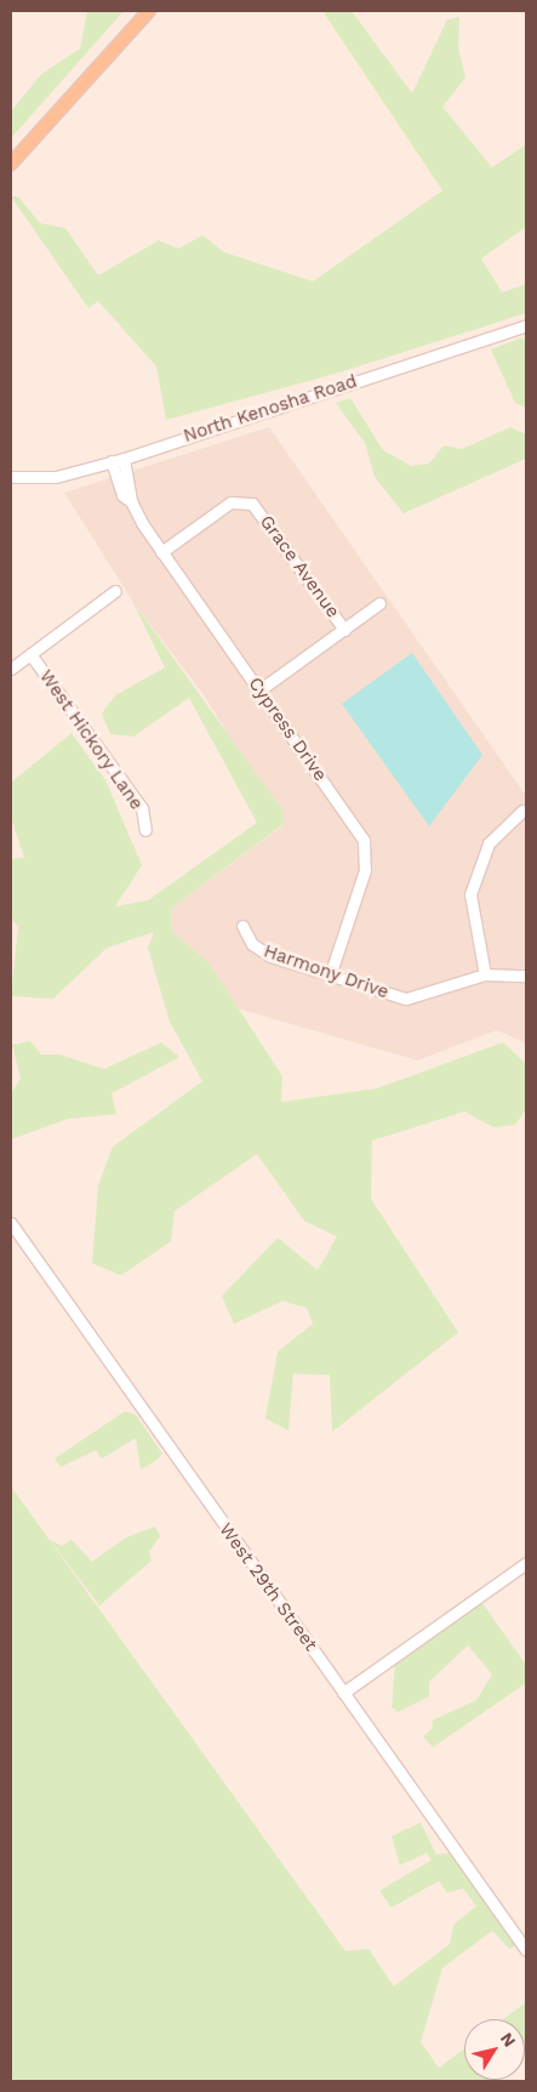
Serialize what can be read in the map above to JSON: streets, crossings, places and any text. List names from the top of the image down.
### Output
{
  "streets": {
    "street": [
      "North Kenosha Road",
      "Grace Avenue",
      "Cypress Drive",
      "West Hickory Lane",
      "Harmony Drive",
      "West 29th Street"
    ]
  },
  "crossings": [
    ["North Kenosha Road", "Cypress Drive"],
    ["Grace Avenue", "Cypress Drive"],
    ["Cypress Drive", "Harmony Drive"]
  ],
  "north": "top right"
}
